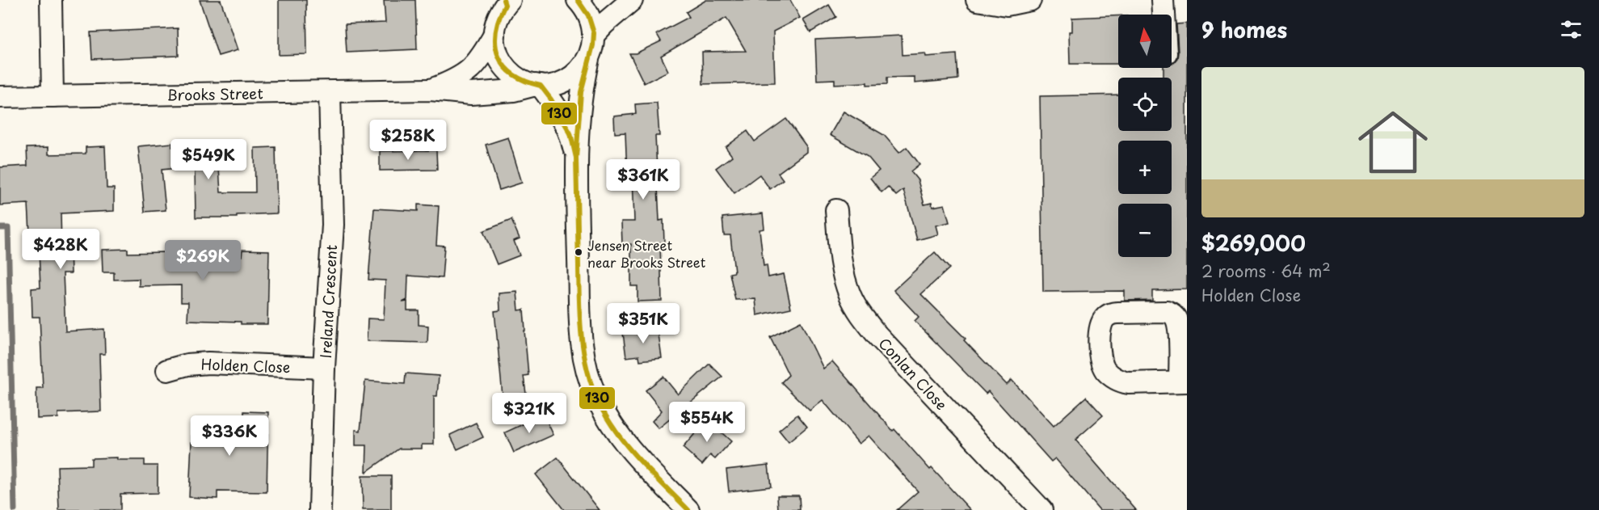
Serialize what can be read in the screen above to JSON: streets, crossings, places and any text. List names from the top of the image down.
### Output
{
  "streets": {
    "street": [
      "Brooks Street",
      "Ireland Crescent",
      "Holden Close",
      "Conlan Close"
    ]
  },
  "crossings": [
    ["Brooks Street", "Ireland Crescent"],
    ["Ireland Crescent", "Holden Close"]
  ],
  "places": ["Jensen Street near Brooks Street"],
  "lines": ["transit line 130"],
  "north": "top",
  "page": {
    "heading": "9 homes",
    "map_buttons": ["+", "−"],
    "list": [
      {
        "name": "$269,000",
        "note": "2 rooms · 64 m² · Holden Close"
      }
    ],
    "price": [
      "$258K",
      "$549K",
      "$361K",
      "$428K",
      "$269K",
      "$351K",
      "$321K",
      "$554K",
      "$336K"
    ]
  }
}
